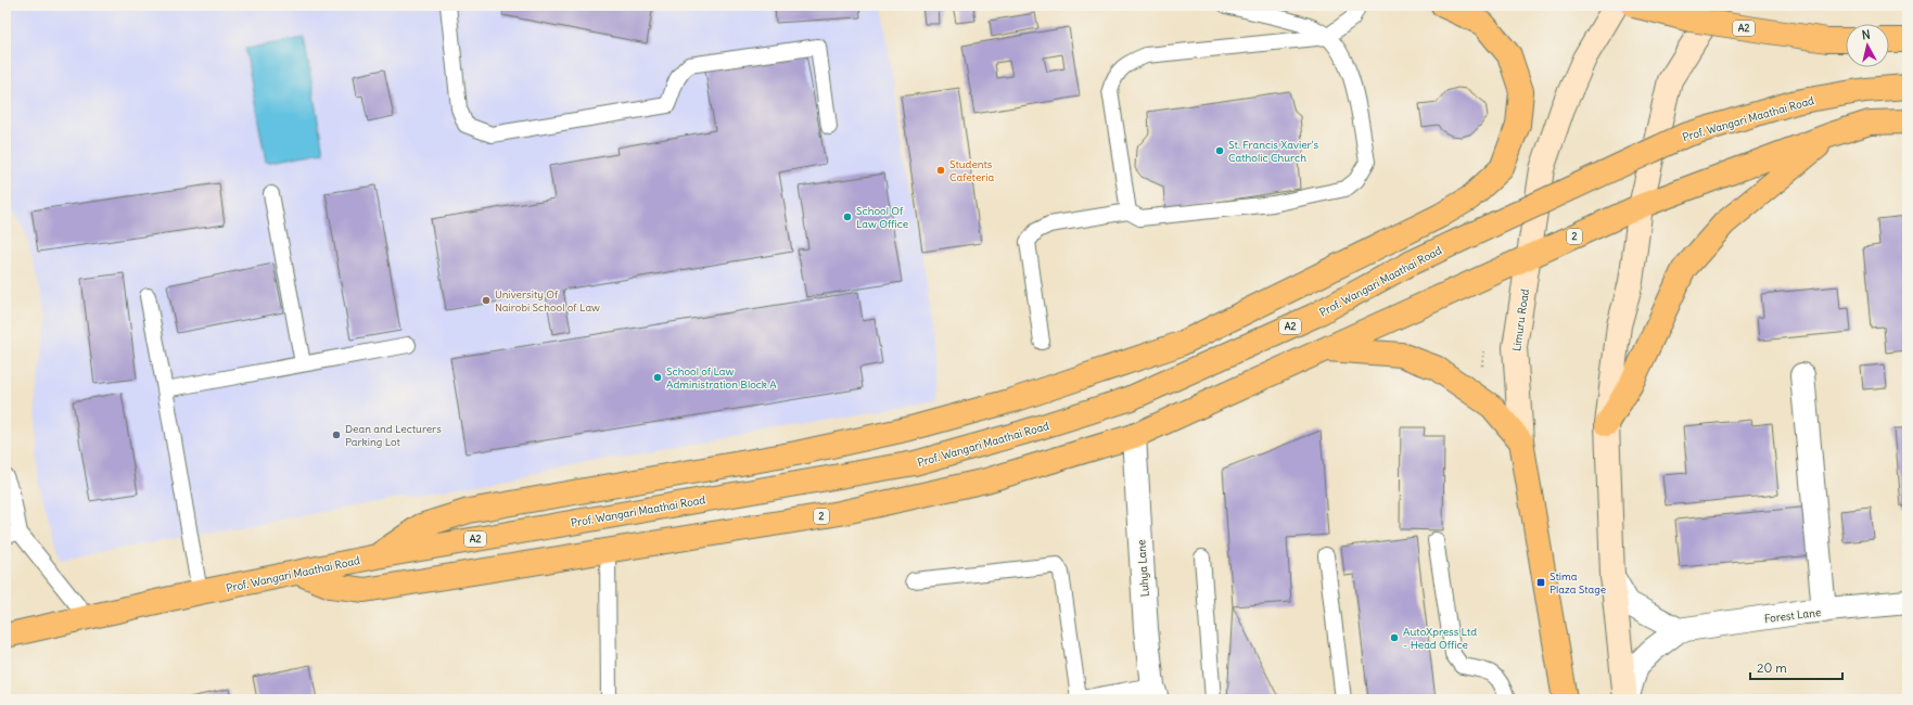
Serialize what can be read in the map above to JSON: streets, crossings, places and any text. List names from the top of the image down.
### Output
{
  "streets": {
    "main road": [
      "A2",
      "Prof. Wangari Maathai Road",
      "2",
      "Limuru Road"
    ],
    "street": ["Luhya Lane", "Forest Lane"]
  },
  "crossings": [
    ["Prof. Wangari Maathai Road", "2"],
    ["2", "Limuru Road"],
    ["2", "Luhya Lane"]
  ],
  "places": {
    "other": [
      "St. Francis Xavier's Catholic Church",
      "Students Cafeteria",
      "School Of Law Office",
      "University Of Nairobi School of Law",
      "School of Law Administration Block A",
      "Dean and Lecturers Parking Lot",
      "AutoXpress Ltd - Head Office"
    ],
    "transit": ["Stima Plaza Stage"]
  },
  "scale_bar": "20 m",
  "north": "top"
}
